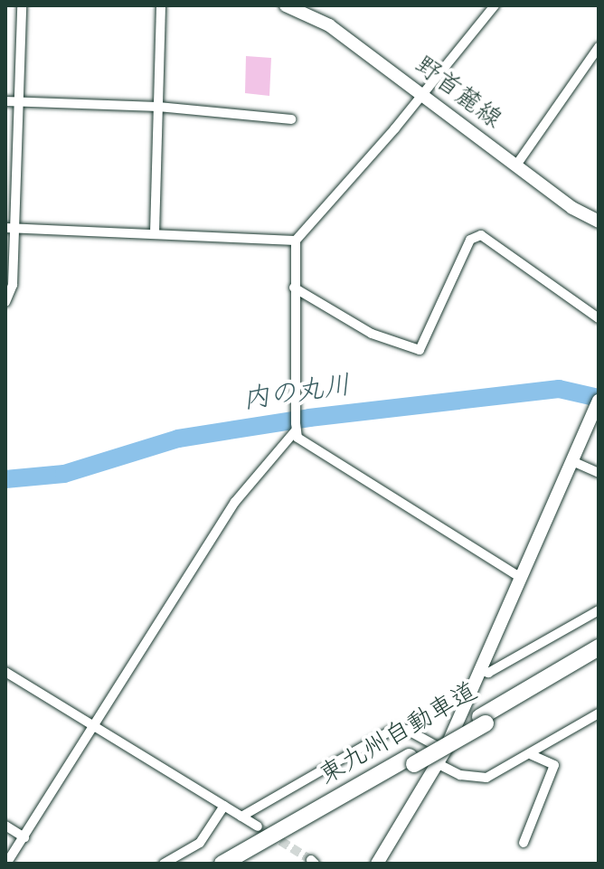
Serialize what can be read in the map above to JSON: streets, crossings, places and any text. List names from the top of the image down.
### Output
{
  "streets": {
    "highway": ["東九州自動車道"],
    "street": ["野首麓線"]
  },
  "water": ["内の丸川"]
}
